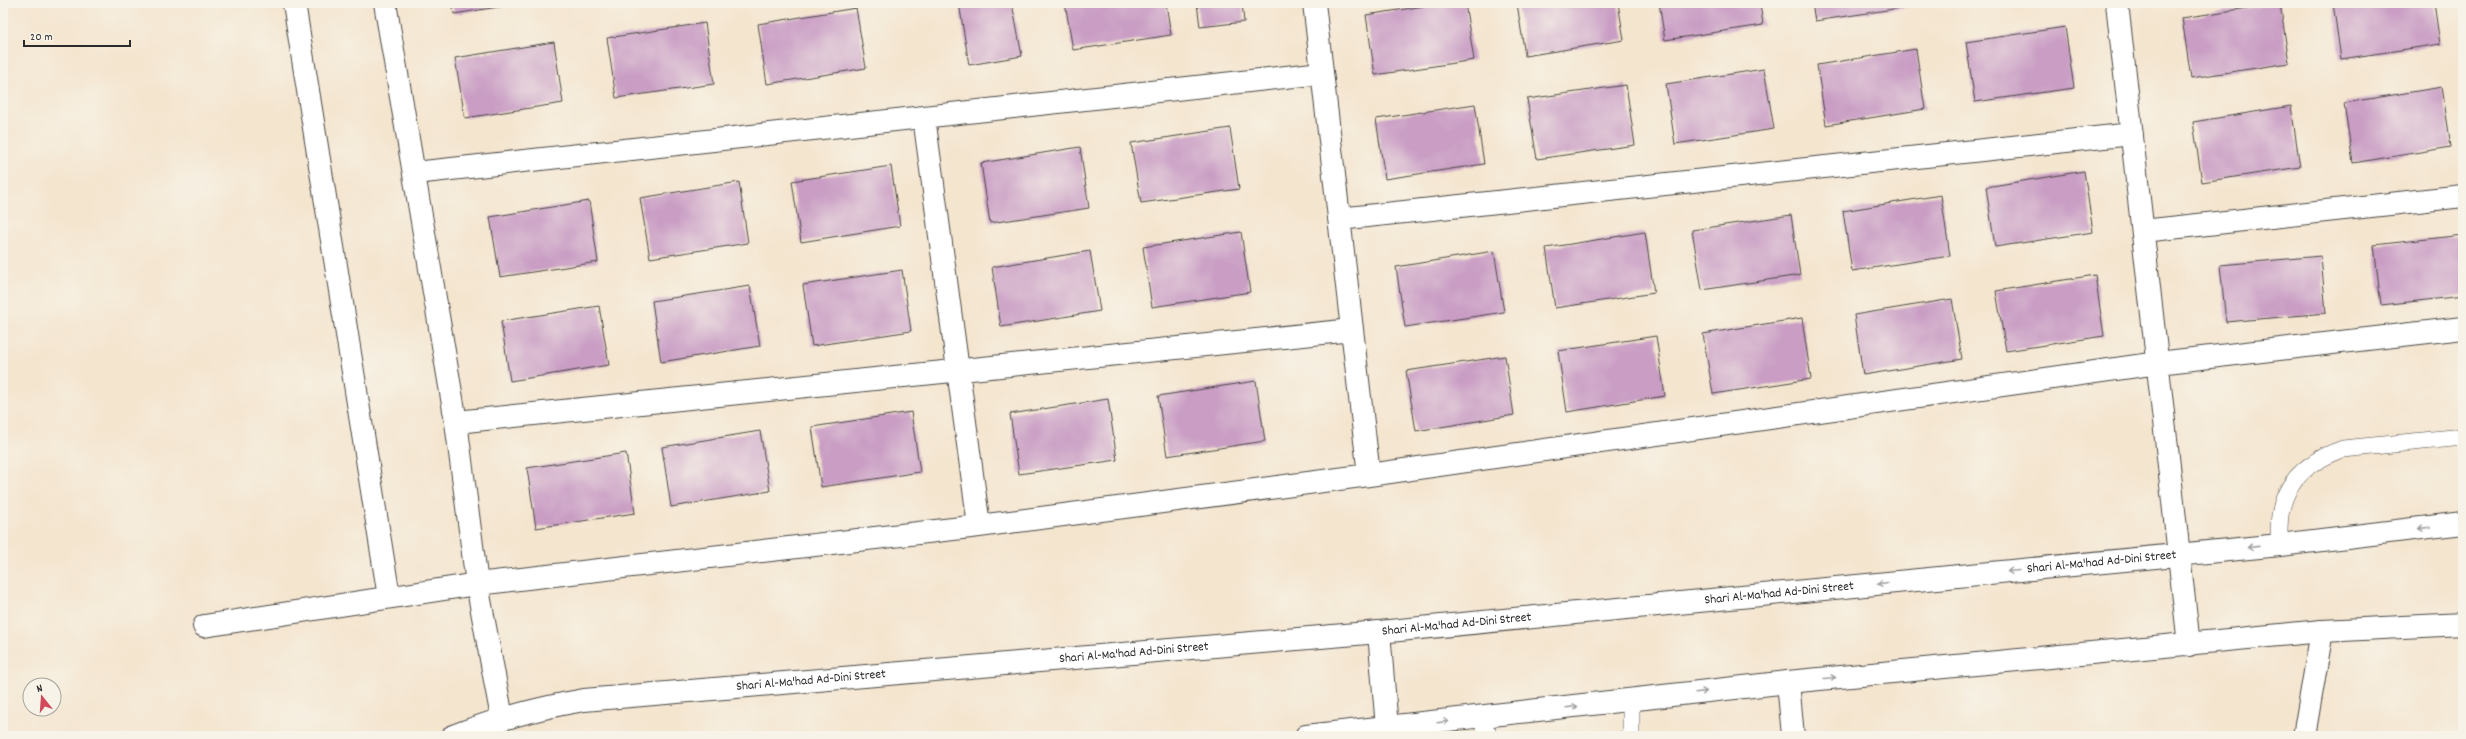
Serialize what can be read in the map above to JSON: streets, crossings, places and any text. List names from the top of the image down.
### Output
{
  "streets": {
    "street": ["Shari Al-Ma'had Ad-Dini Street"]
  },
  "scale_bar": "20 m",
  "north": "top"
}
